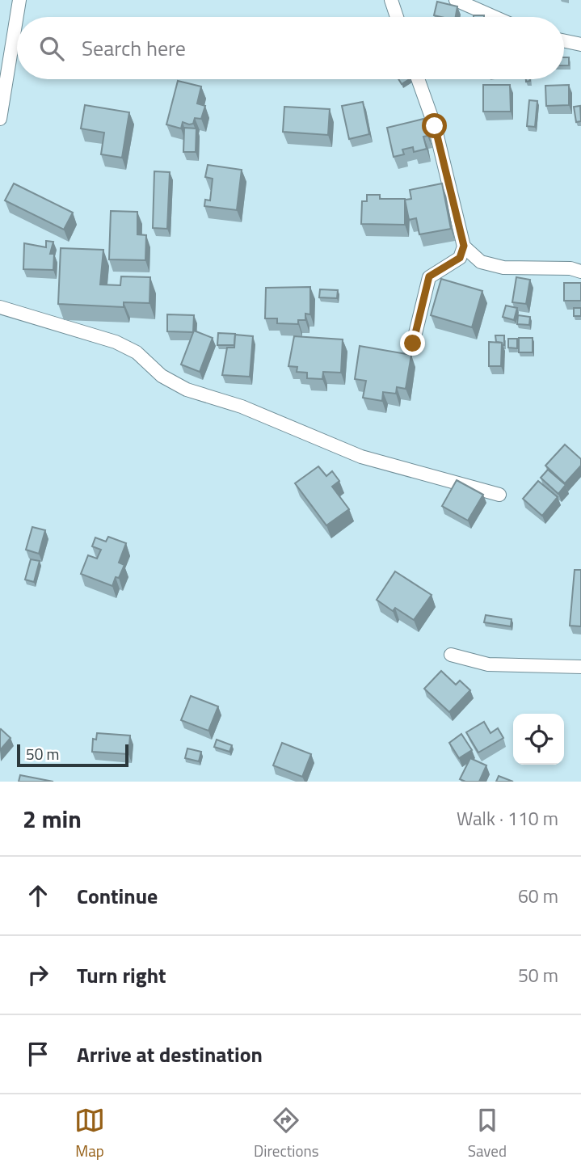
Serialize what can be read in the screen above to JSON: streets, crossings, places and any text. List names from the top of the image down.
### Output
{
  "scale_bar": "50 m",
  "page": {
    "search": "Search here",
    "scale": "50 m",
    "heading": ["2 min", "Walk · 110 m"],
    "list": [
      ["Continue", "60 m"],
      ["Turn right", "50 m"],
      "Arrive at destination"
    ],
    "nav": ["Map", "Directions", "Saved"]
  }
}
